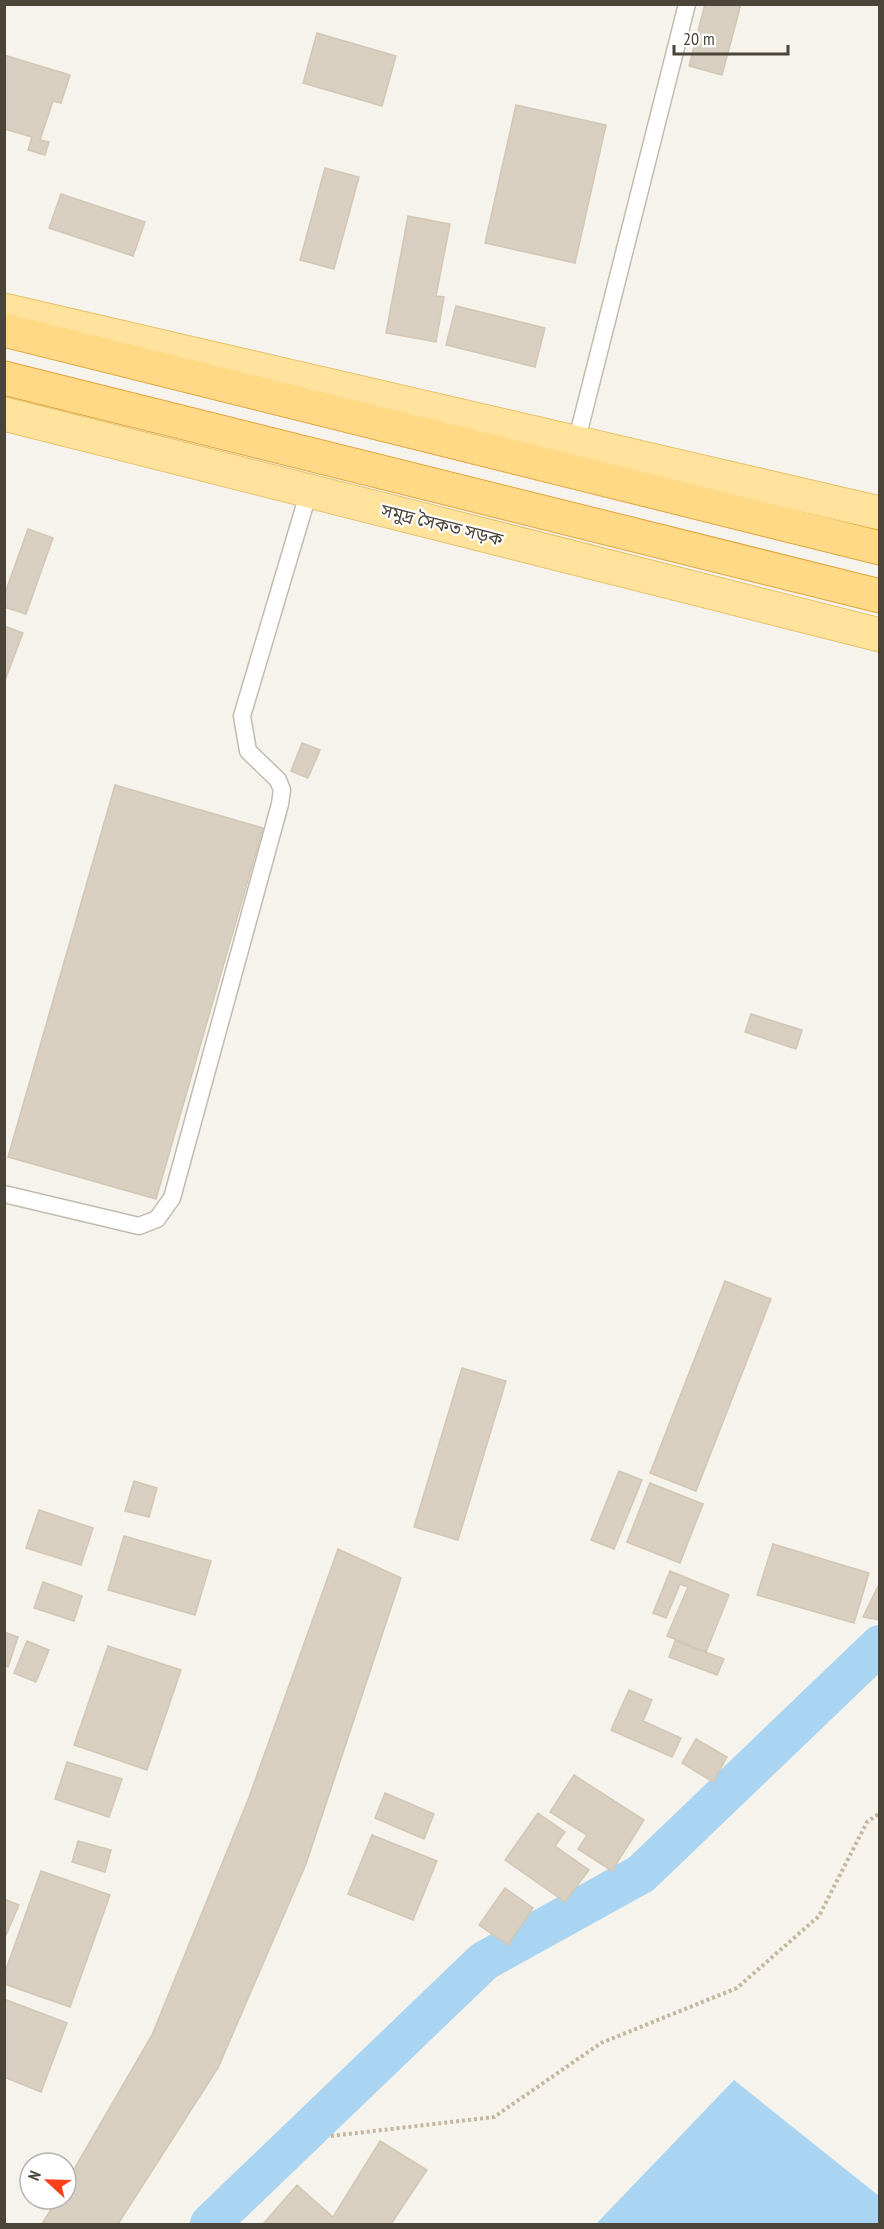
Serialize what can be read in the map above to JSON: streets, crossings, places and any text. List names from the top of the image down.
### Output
{
  "streets": {
    "main road": ["সমুদ্র সৈকত সড়ক"]
  },
  "scale_bar": "20 m",
  "north": "left"
}
